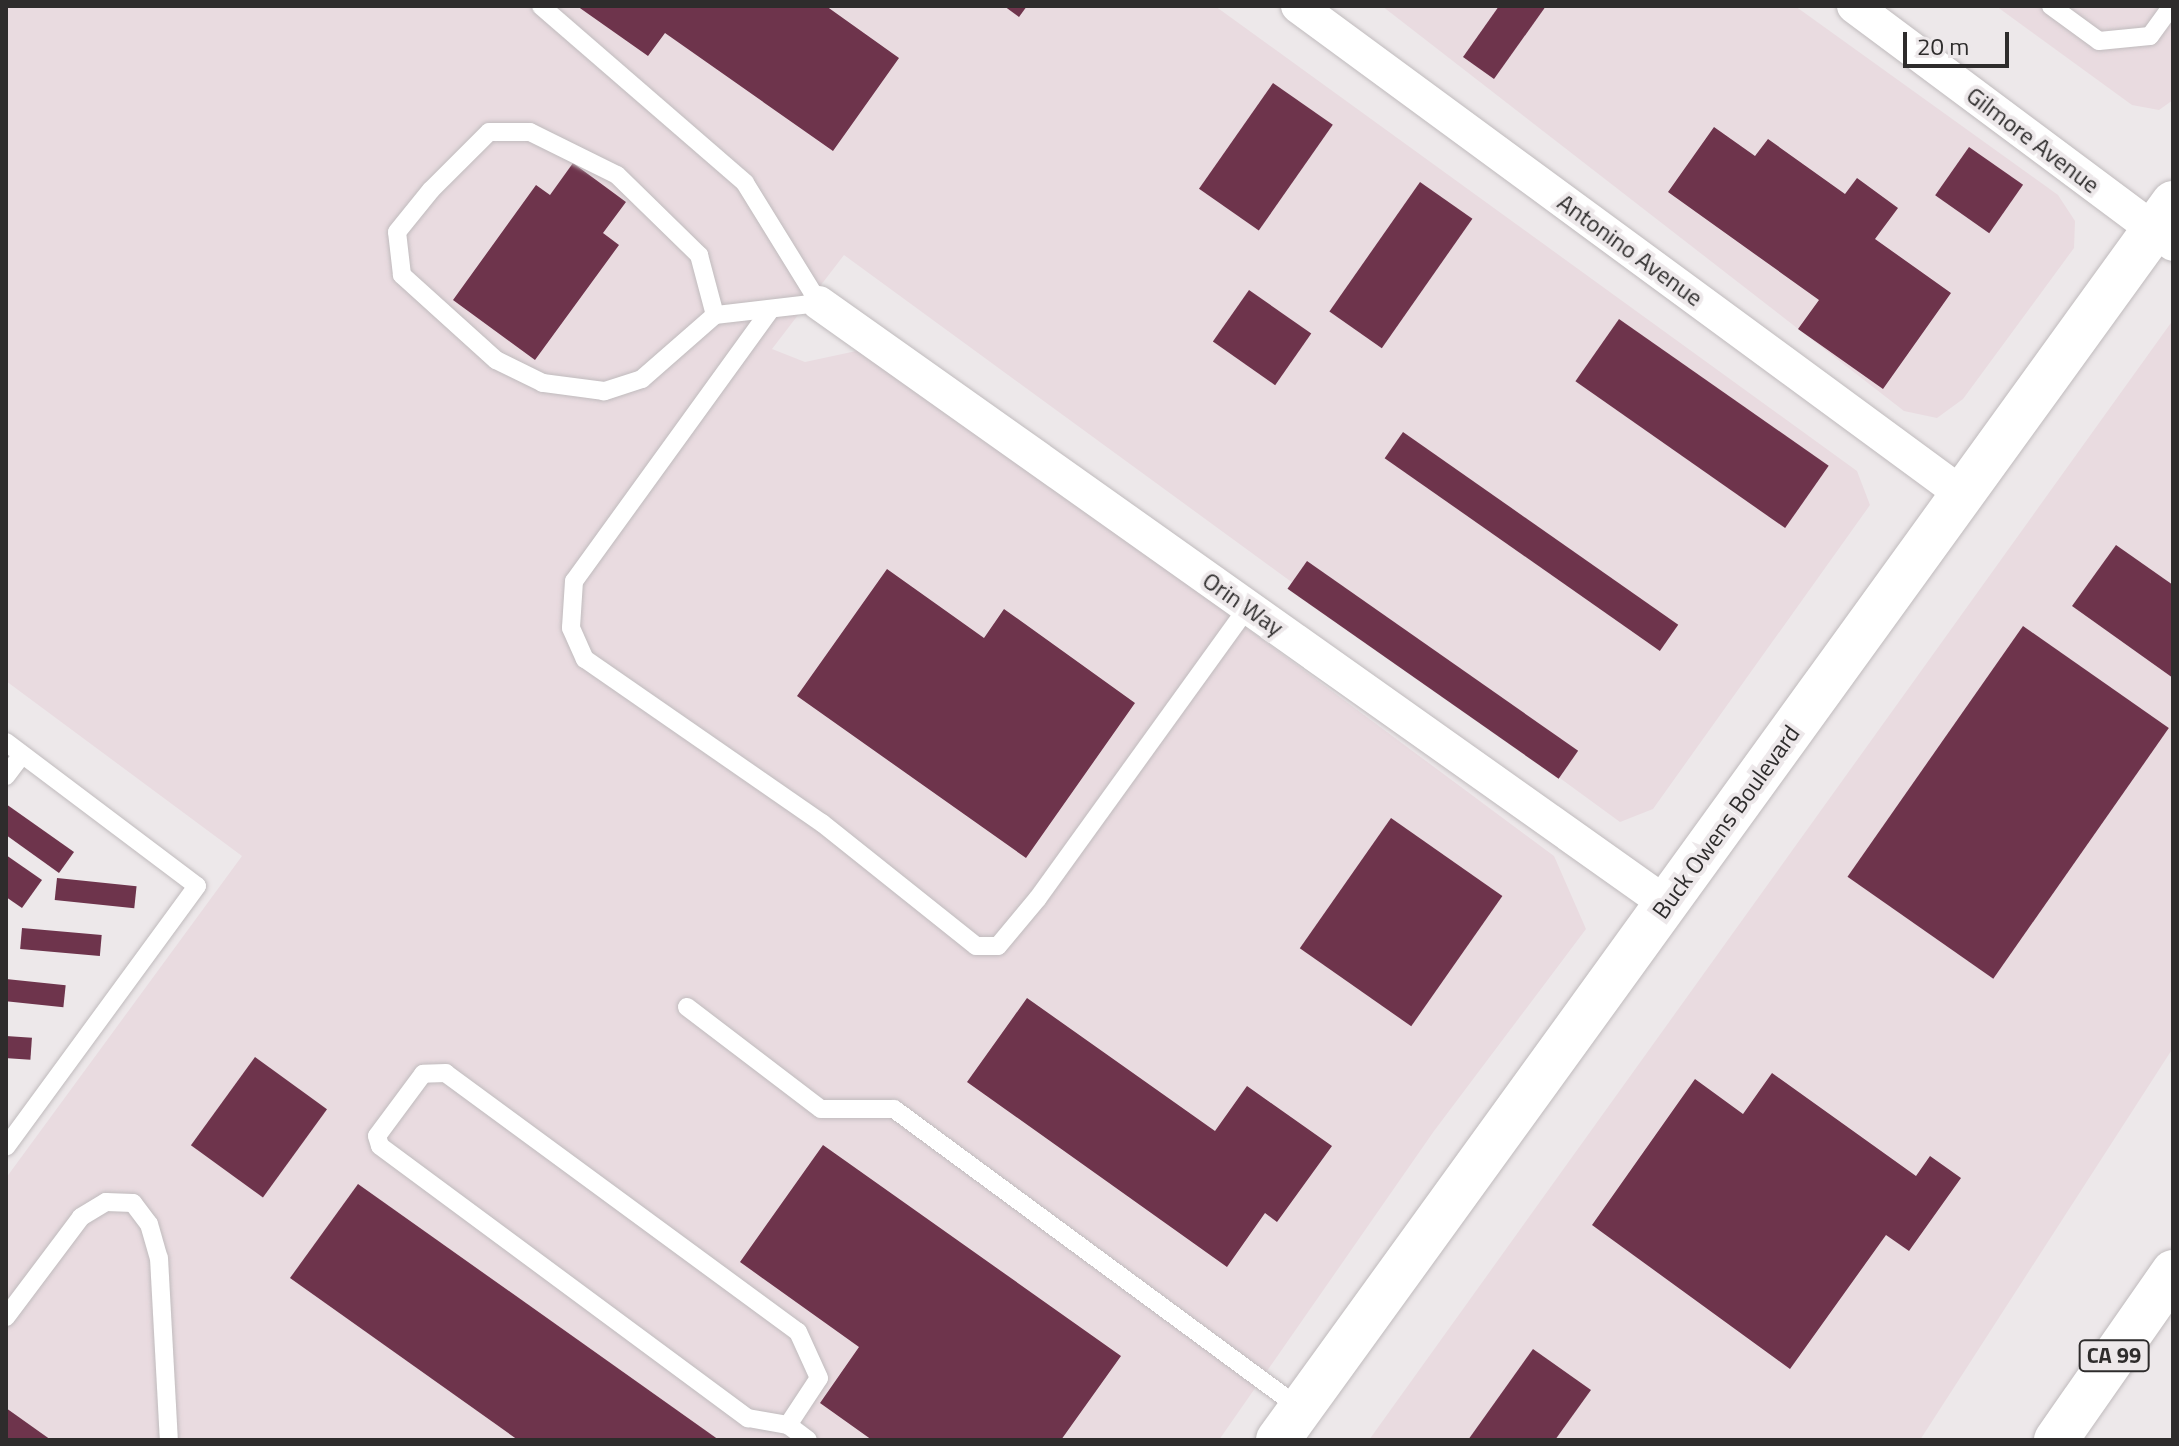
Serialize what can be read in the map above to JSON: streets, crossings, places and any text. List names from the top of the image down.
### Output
{
  "streets": {
    "main road": ["Buck Owens Boulevard", "CA 99"],
    "street": ["Gilmore Avenue", "Antonino Avenue", "Orin Way"]
  },
  "crossings": [
    ["Gilmore Avenue", "Buck Owens Boulevard"],
    ["Antonino Avenue", "Buck Owens Boulevard"],
    ["Orin Way", "Buck Owens Boulevard"]
  ],
  "scale_bar": "20 m"
}
